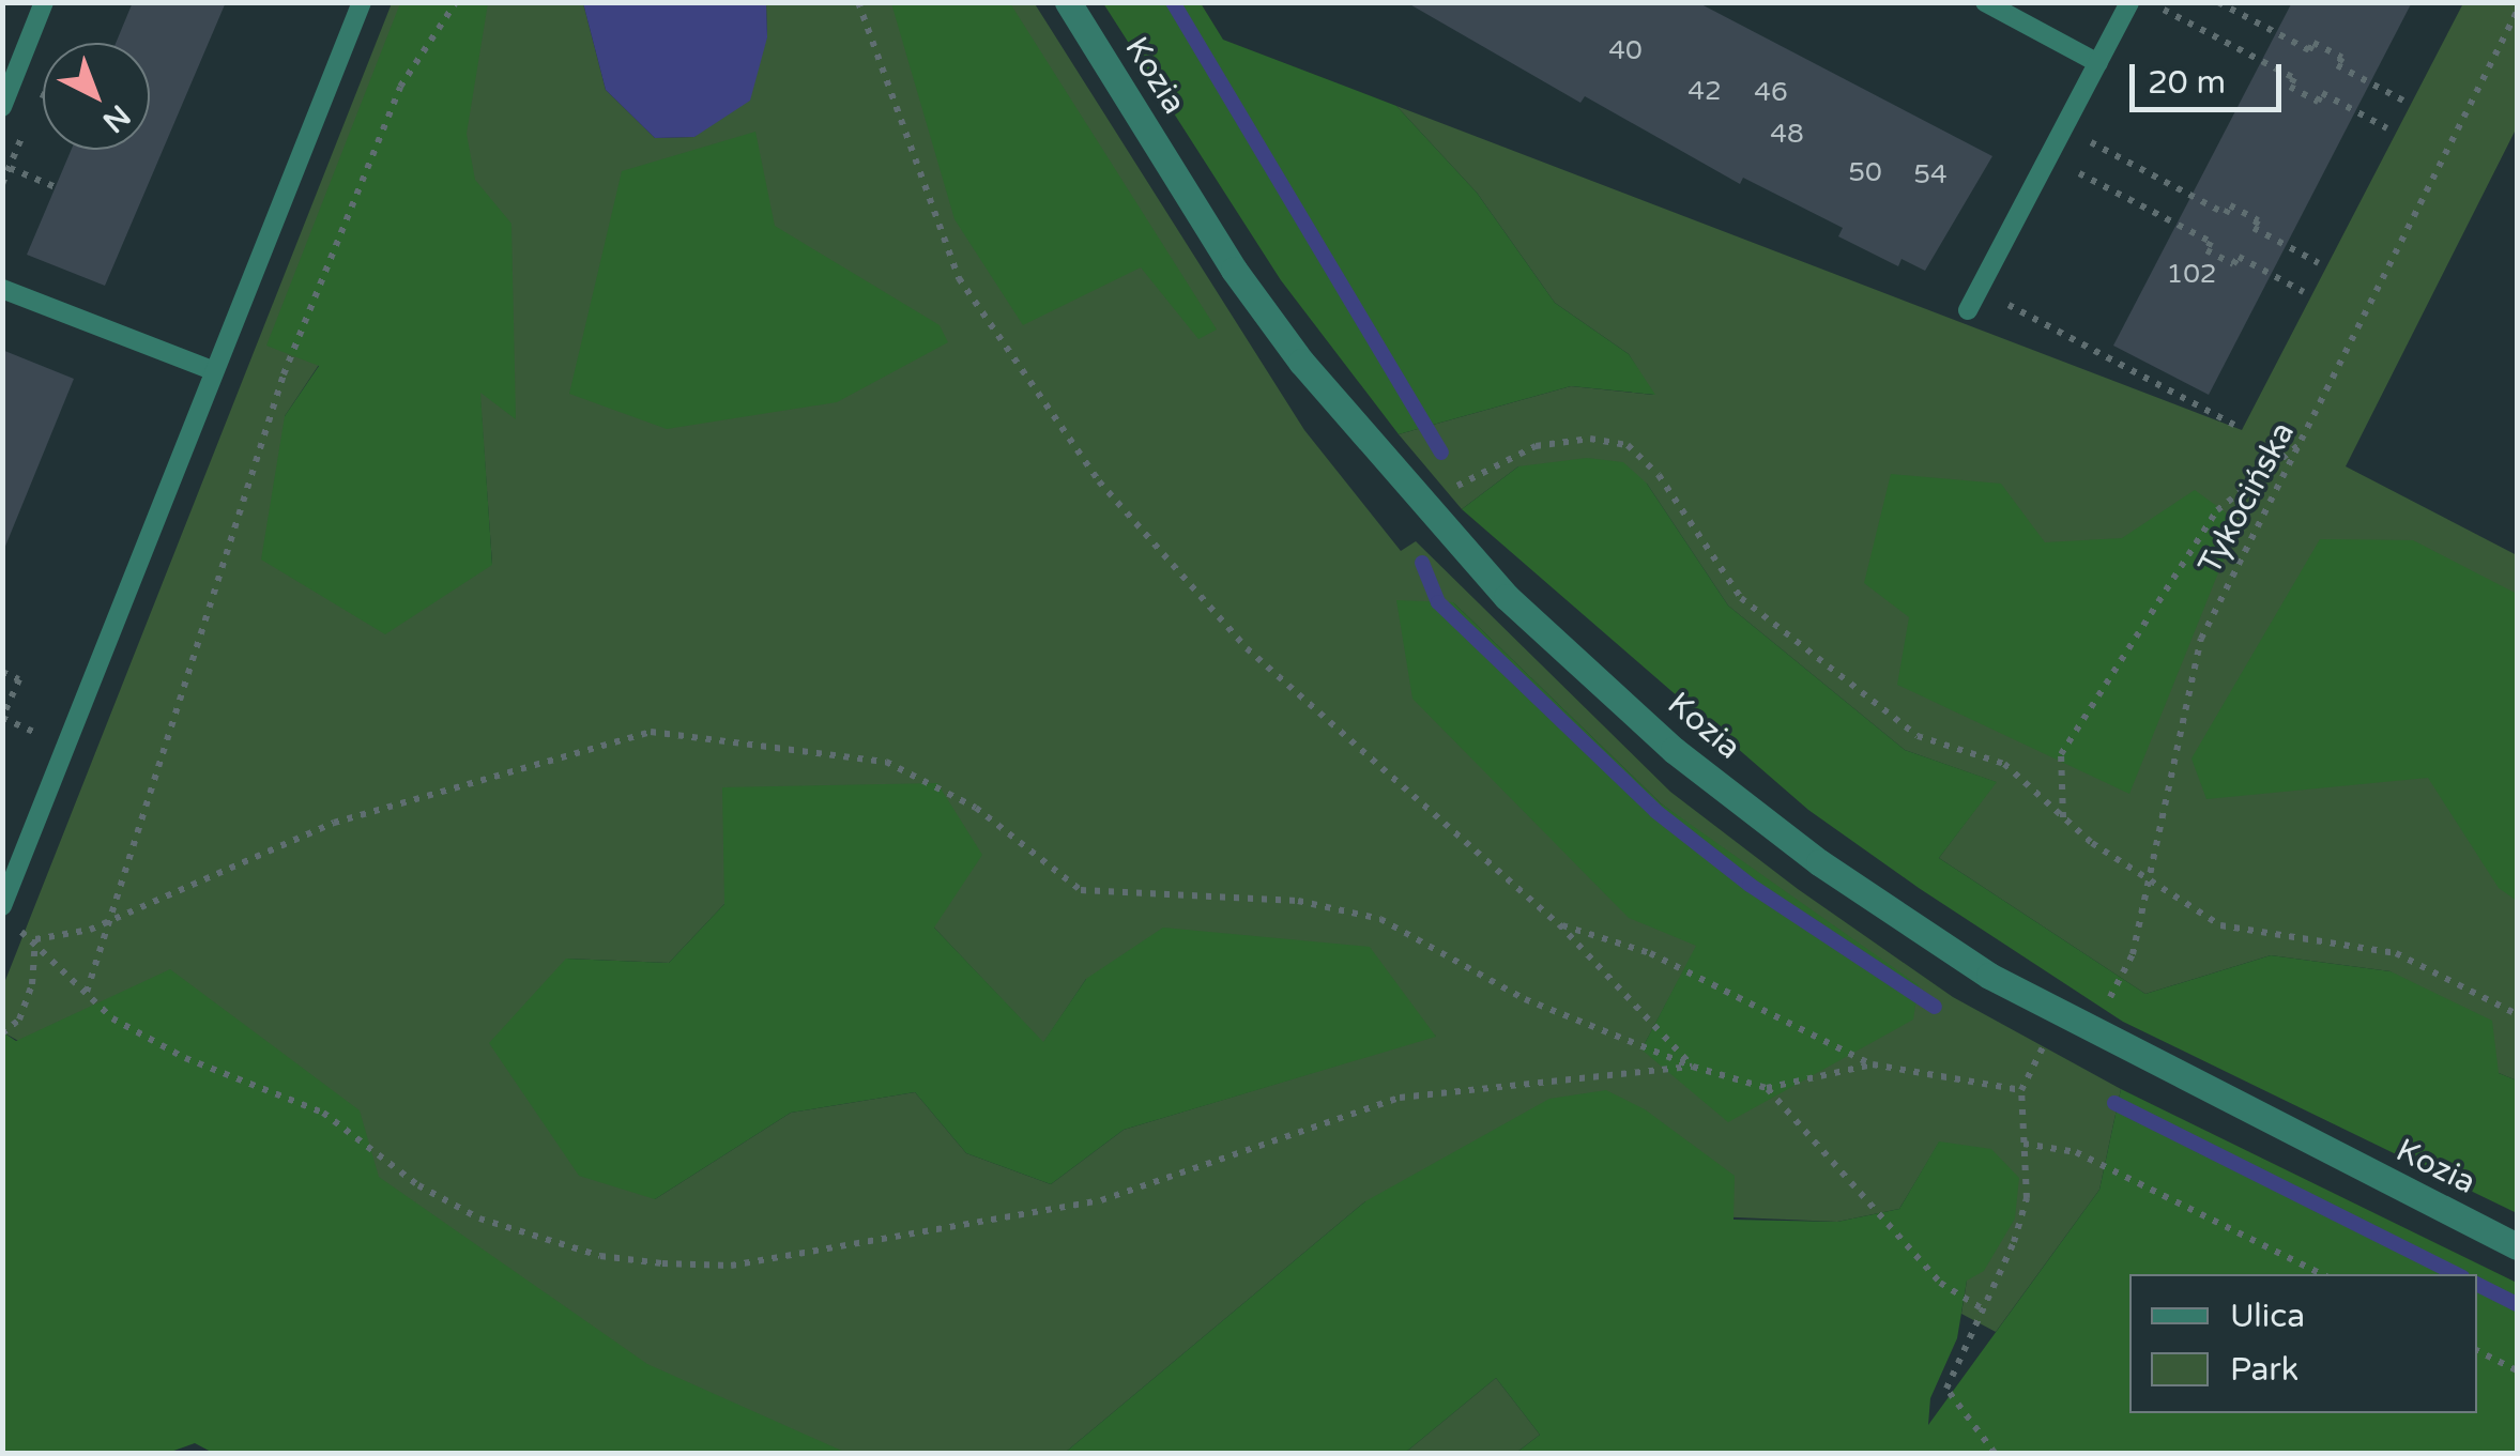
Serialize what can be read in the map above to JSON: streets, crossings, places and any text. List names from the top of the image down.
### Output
{
  "streets": {
    "street": ["Kozia"],
    "path": ["Tykocińska"]
  },
  "crossings": [
    ["Kozia", "Tykocińska"]
  ],
  "house_numbers": [
    "40",
    "42",
    "46",
    "48",
    "50",
    "54",
    "102"
  ],
  "legend": ["Ulica", "Park"],
  "scale_bar": "20 m",
  "north": "bottom right"
}
